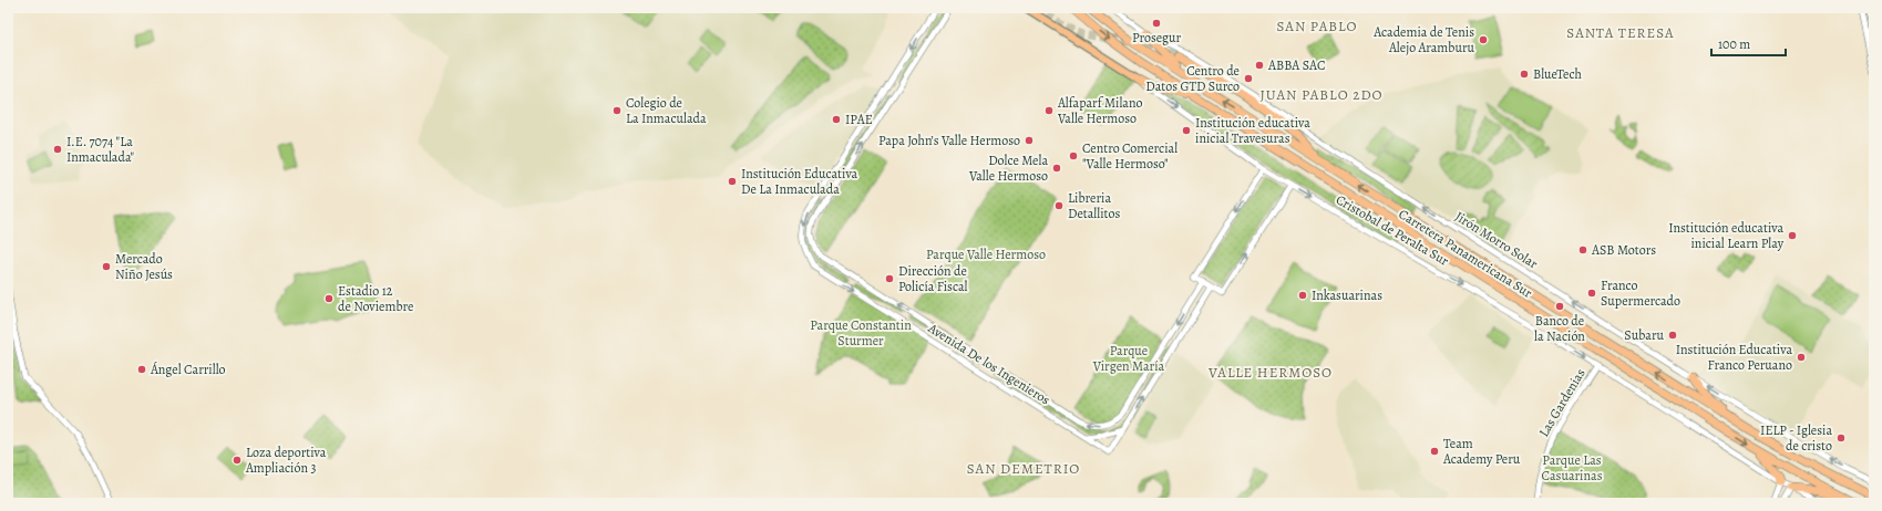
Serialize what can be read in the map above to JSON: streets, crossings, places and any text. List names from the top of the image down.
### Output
{
  "streets": {
    "highway": ["Carretera Panamericana Sur"],
    "main road": ["Cristobal de Peralta Sur"],
    "street": ["Jirón Morro Solar", "Avenida De los Ingenieros", "Las Gardenias"]
  },
  "crossings": [
    ["Cristobal de Peralta Sur", "Las Gardenias"]
  ],
  "one_way": ["Cristobal de Peralta Sur", "Jirón Morro Solar"],
  "districts": [
    "SAN PABLO",
    "SANTA TERESA",
    "JUAN PABLO 2DO",
    "VALLE HERMOSO",
    "SAN DEMETRIO"
  ],
  "parks": [
    "Parque Valle Hermoso",
    "Parque Constantin Sturmer",
    "Parque Virgen María",
    "Parque Las Casuarinas"
  ],
  "places": [
    "Prosegur",
    "Academia de Tenis Alejo Aramburu",
    "ABBA SAC",
    "BlueTech",
    "Centro de Datos GTD Surco",
    "Colegio de La Inmaculada",
    "Alfaparf Milano Valle Hermoso",
    "IPAE",
    "Institución educativa inicial Travesuras",
    "Papa John’s Valle Hermoso",
    "I.E. 7074 \"La Inmaculada\"",
    "Centro Comercial \"Valle Hermoso\"",
    "Dolce Mela Valle Hermoso",
    "Institución Educativa De La Inmaculada",
    "Libreria Detallitos",
    "Institución educativa inicial Learn Play",
    "ASB Motors",
    "Mercado Niño Jesús",
    "Dirección de Policía Fiscal",
    "Franco Supermercado",
    "Inkasuarinas",
    "Estadio 12 de Noviembre",
    "Banco de la Nación",
    "Subaru",
    "Institución Educativa Franco Peruano",
    "Ángel Carrillo",
    "IELP - Iglesia de cristo",
    "Team Academy Peru",
    "Loza deportiva Ampliación 3"
  ],
  "scale_bar": "100 m"
}
